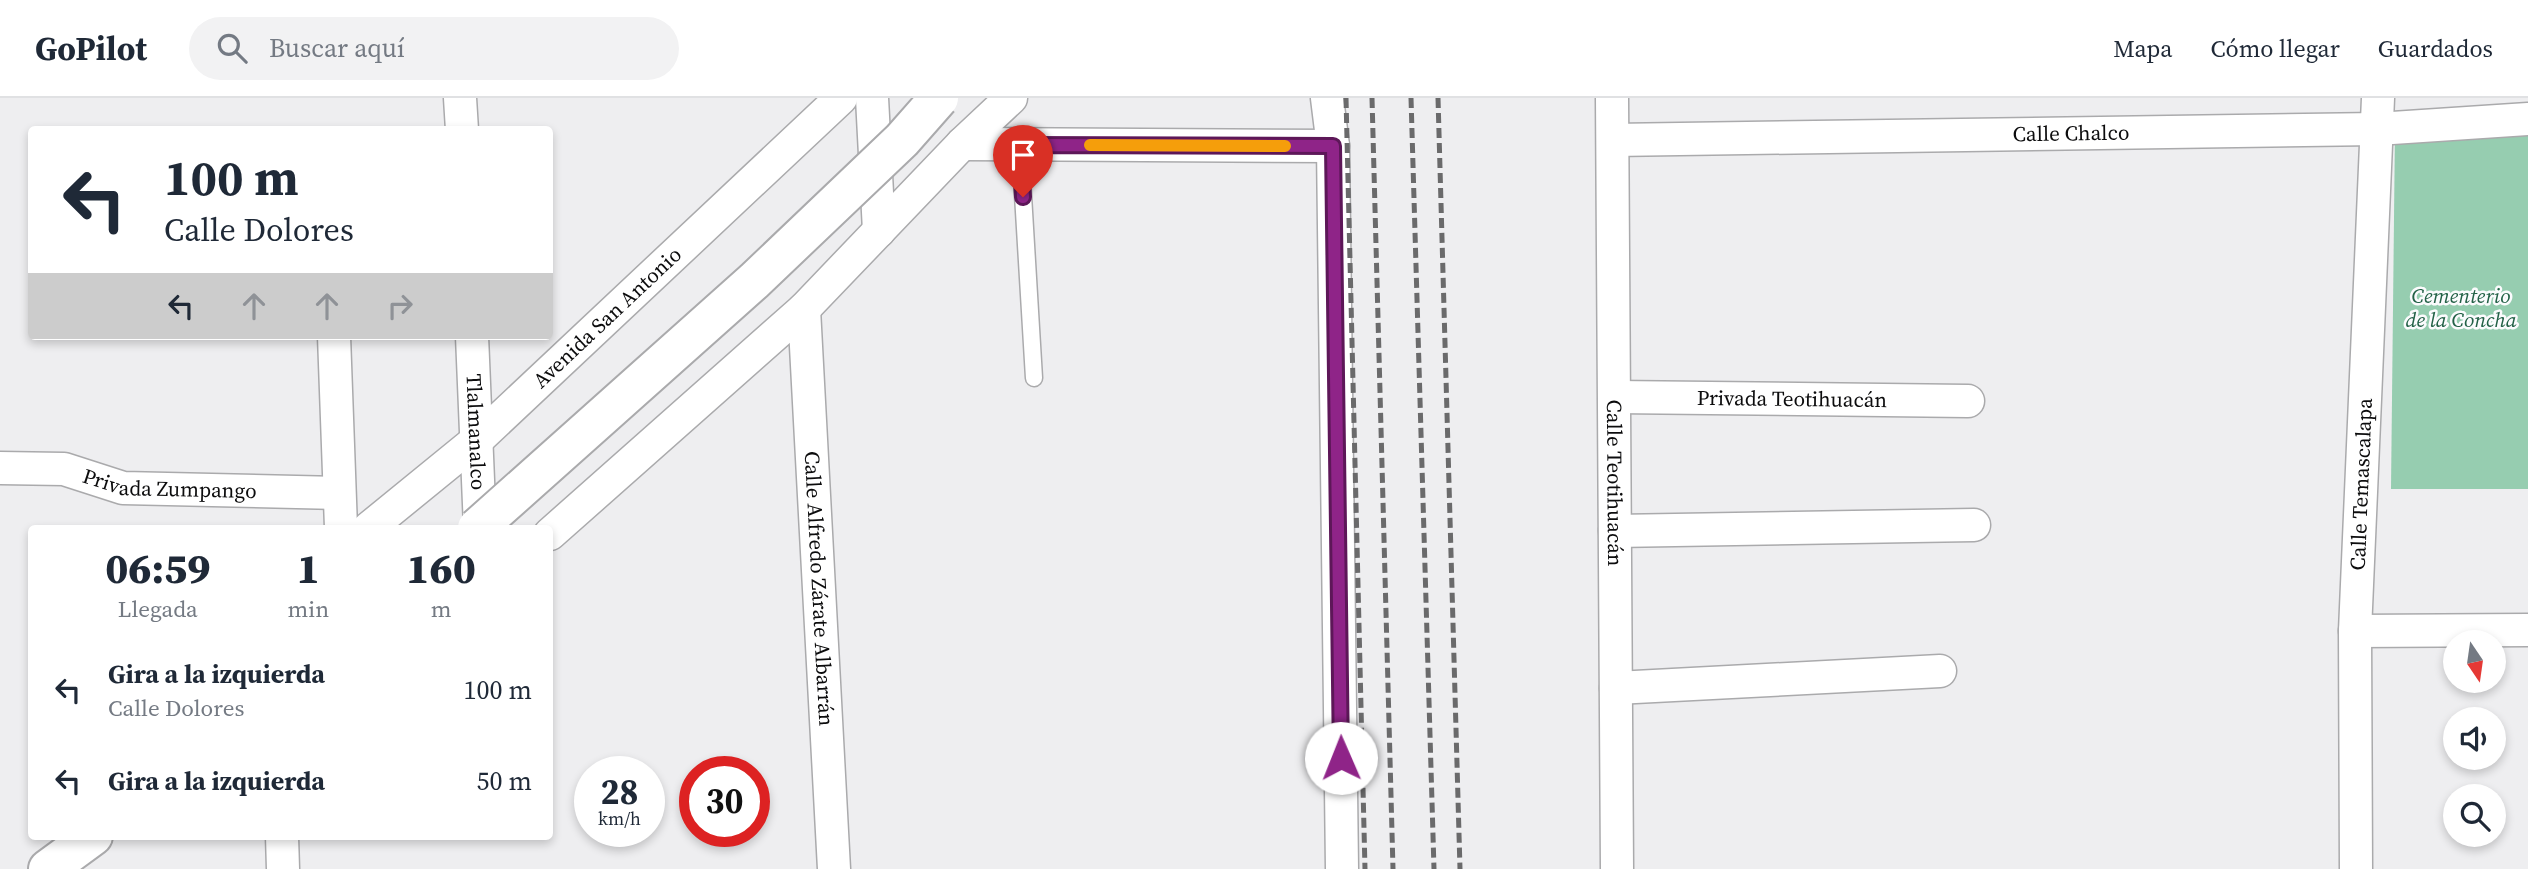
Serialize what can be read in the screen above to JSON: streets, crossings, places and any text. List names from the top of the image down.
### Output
{
  "streets": {
    "street": [
      "Calle Chalco",
      "Avenida San Antonio",
      "Privada Teotihuacán",
      "Tlalmanalco",
      "Privada Zumpango",
      "Calle Teotihuacán",
      "Calle Temascalapa",
      "Calle Alfredo Zárate Albarrán"
    ]
  },
  "crossings": [
    ["Calle Chalco", "Calle Teotihuacán"],
    ["Calle Chalco", "Calle Temascalapa"],
    ["Avenida San Antonio", "Tlalmanalco"],
    ["Privada Teotihuacán", "Calle Teotihuacán"]
  ],
  "parks": ["Cementerio de la Concha"],
  "north": "bottom",
  "page": {
    "header": "GoPilot",
    "search": "Buscar aquí",
    "nav": ["Mapa", "Cómo llegar", "Guardados"],
    "turn": ["100 m", "Calle Dolores"],
    "eta": [
      "06:59",
      "Llegada",
      "1",
      "min",
      "160",
      "m"
    ],
    "list": [
      {
        "name": "Gira a la izquierda",
        "note": "Calle Dolores",
        "value": "100 m"
      },
      {
        "name": "Gira a la izquierda",
        "value": "50 m"
      }
    ],
    "speed": "28 km/h",
    "limit": "30"
  }
}
